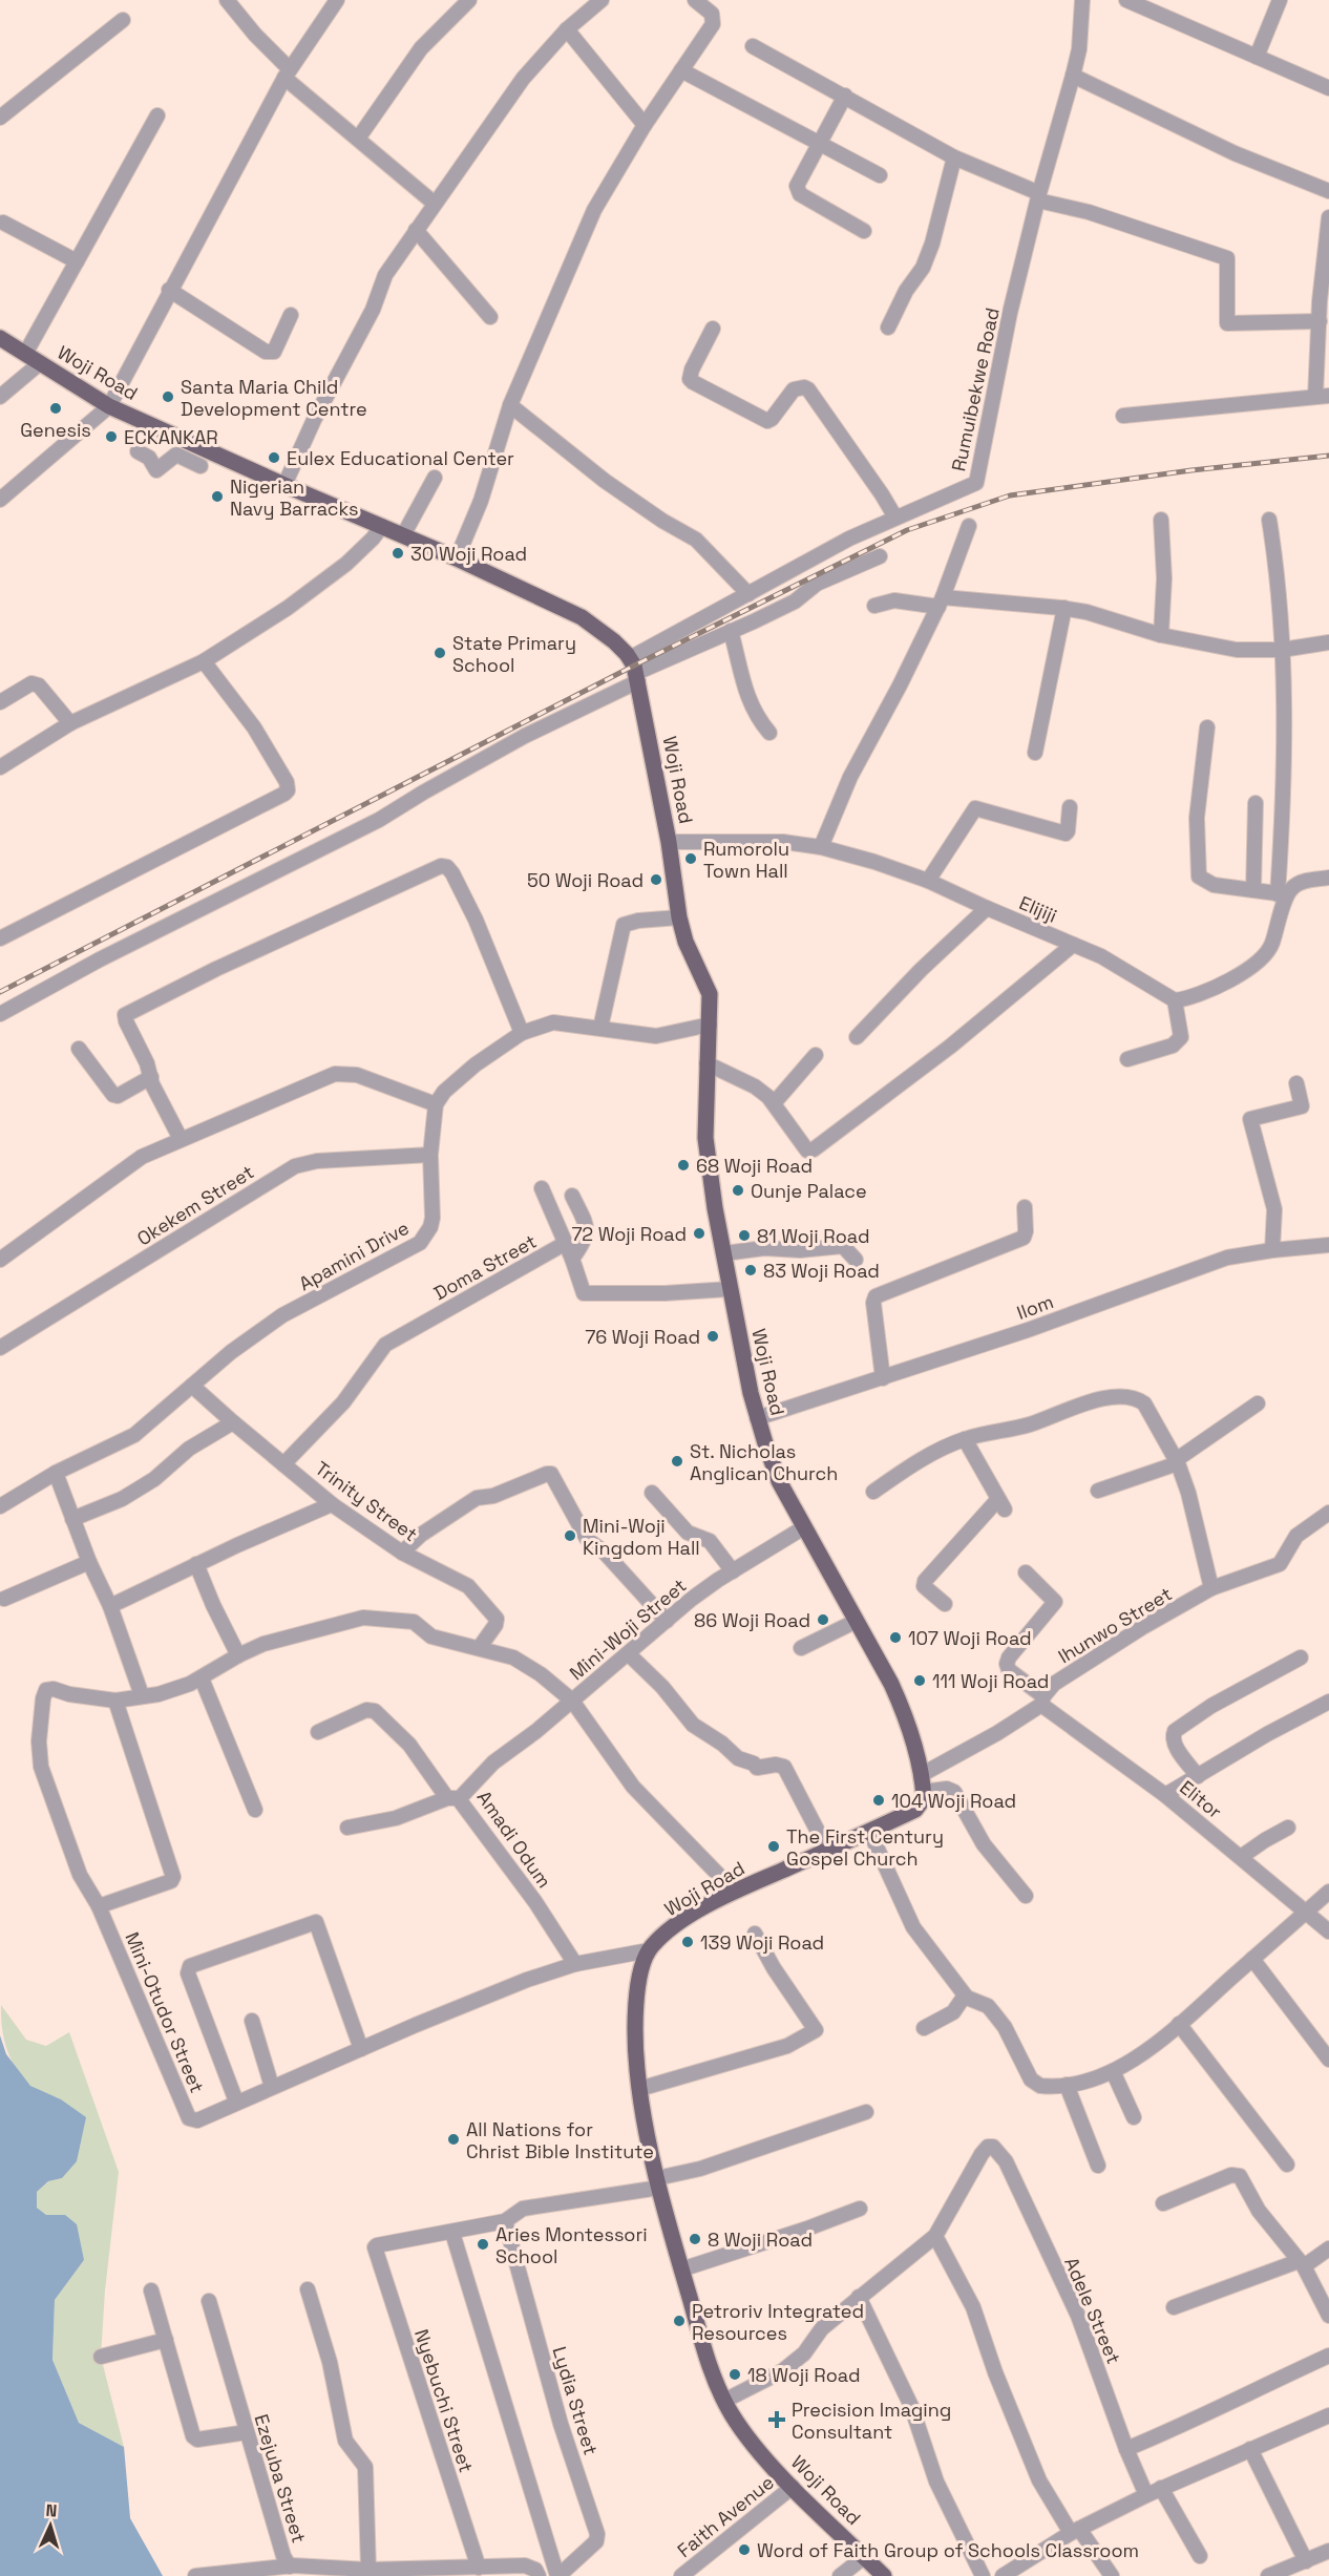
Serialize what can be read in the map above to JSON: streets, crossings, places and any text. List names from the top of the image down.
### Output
{
  "streets": {
    "main road": ["Woji Road"],
    "street": [
      "Rumuibekwe Road",
      "Elijiji",
      "Okekem Street",
      "Apamini Drive",
      "Doma Street",
      "Ilom",
      "Trinity Street",
      "Ihunwo Street",
      "Mini-Woji Street",
      "Elitor",
      "Amadi Odum",
      "Mini-Otudor Street",
      "Adele Street",
      "Nyebuchi Street",
      "Lydia Street",
      "Ezejuba Street",
      "Faith Avenue"
    ]
  },
  "crossings": [
    ["Woji Road", "Rumuibekwe Road"],
    ["Woji Road", "Elijiji"],
    ["Woji Road", "Doma Street"],
    ["Woji Road", "Ilom"],
    ["Woji Road", "Ihunwo Street"],
    ["Woji Road", "Mini-Woji Street"],
    ["Woji Road", "Mini-Otudor Street"],
    ["Woji Road", "Faith Avenue"],
    ["Okekem Street", "Apamini Drive"],
    ["Apamini Drive", "Trinity Street"],
    ["Doma Street", "Trinity Street"],
    ["Trinity Street", "Mini-Otudor Street"],
    ["Ihunwo Street", "Elitor"],
    ["Mini-Woji Street", "Amadi Odum"],
    ["Mini-Woji Street", "Mini-Otudor Street"],
    ["Amadi Odum", "Mini-Otudor Street"],
    ["Nyebuchi Street", "Ezejuba Street"]
  ],
  "places": {
    "other": [
      "Santa Maria Child Development Centre",
      "Genesis",
      "ECKANKAR",
      "Eulex Educational Center",
      "Nigerian Navy Barracks",
      "30 Woji Road",
      "State Primary School",
      "Rumorolu Town Hall",
      "50 Woji Road",
      "68 Woji Road",
      "Ounje Palace",
      "72 Woji Road",
      "81 Woji Road",
      "83 Woji Road",
      "76 Woji Road",
      "St. Nicholas Anglican Church",
      "Mini-Woji Kingdom Hall",
      "86 Woji Road",
      "107 Woji Road",
      "111 Woji Road",
      "104 Woji Road",
      "The First Century Gospel Church",
      "139 Woji Road",
      "All Nations for Christ Bible Institute",
      "8 Woji Road",
      "Aries Montessori School",
      "Petroriv Integrated Resources",
      "18 Woji Road",
      "Word of Faith Group of Schools Classroom"
    ],
    "health": ["Precision Imaging Consultant"]
  },
  "north": "top"
}
